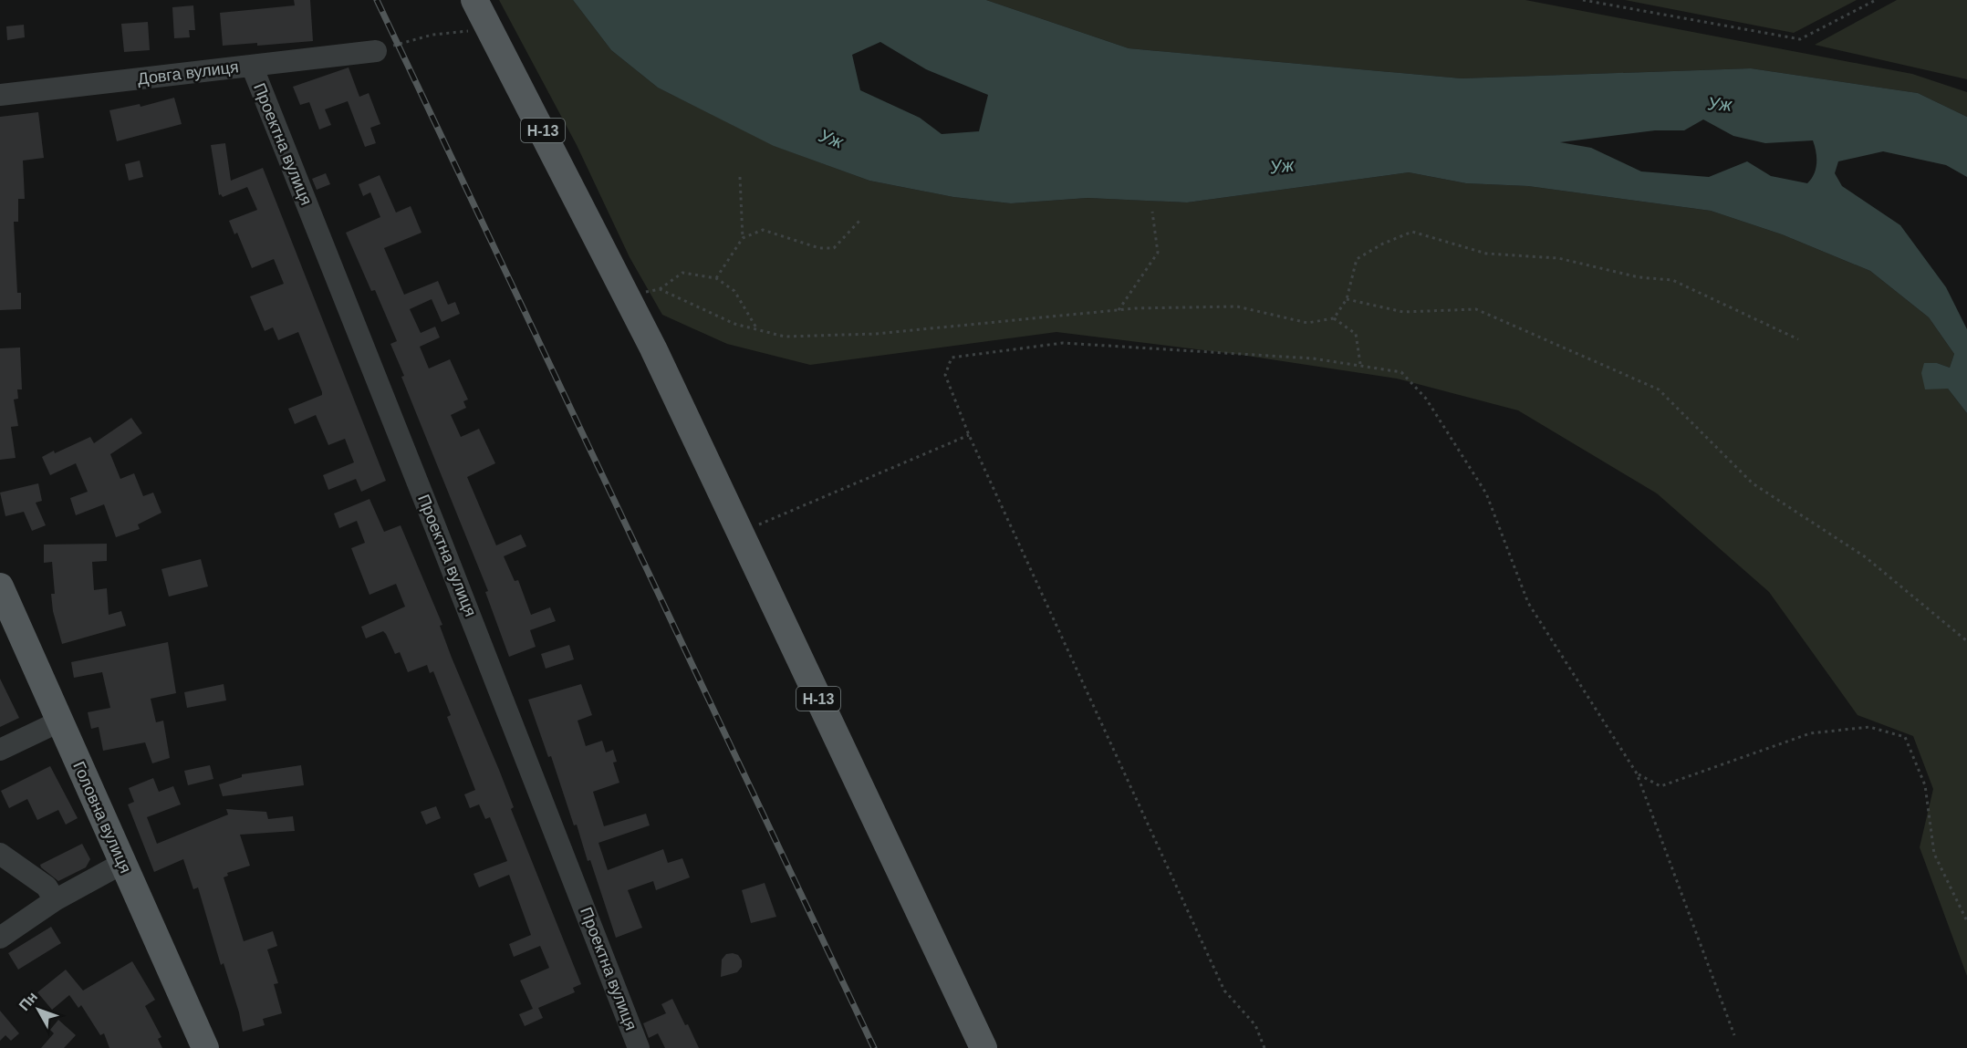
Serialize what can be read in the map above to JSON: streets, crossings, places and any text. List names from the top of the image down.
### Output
{
  "streets": {
    "main road": ["Н-13", "Головна вулиця"],
    "street": ["Довга вулиця", "Проектна вулиця"]
  },
  "crossings": [
    ["Довга вулиця", "Проектна вулиця"]
  ],
  "water": ["Уж"],
  "north": "top left"
}
